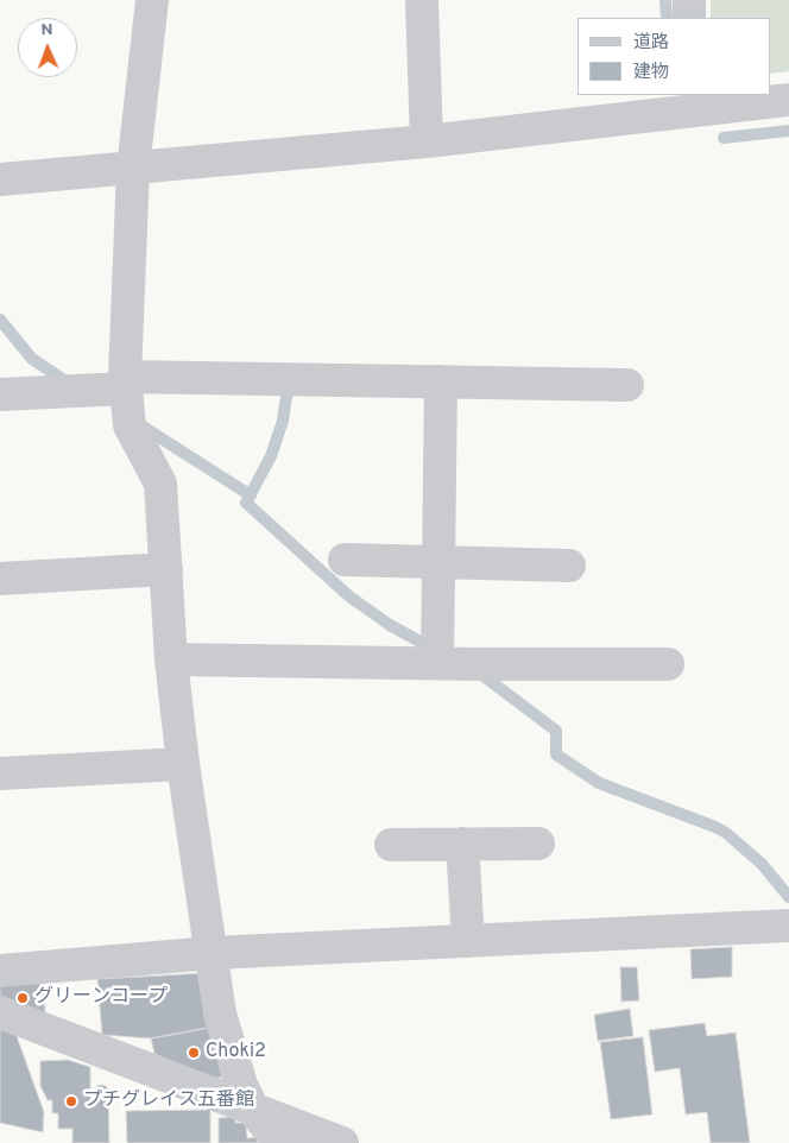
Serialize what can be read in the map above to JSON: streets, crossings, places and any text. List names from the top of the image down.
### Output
{
  "places": ["グリーンコープ", "Choki2", "プチグレイス五番館"],
  "legend": ["道路", "建物"],
  "north": "top"
}
